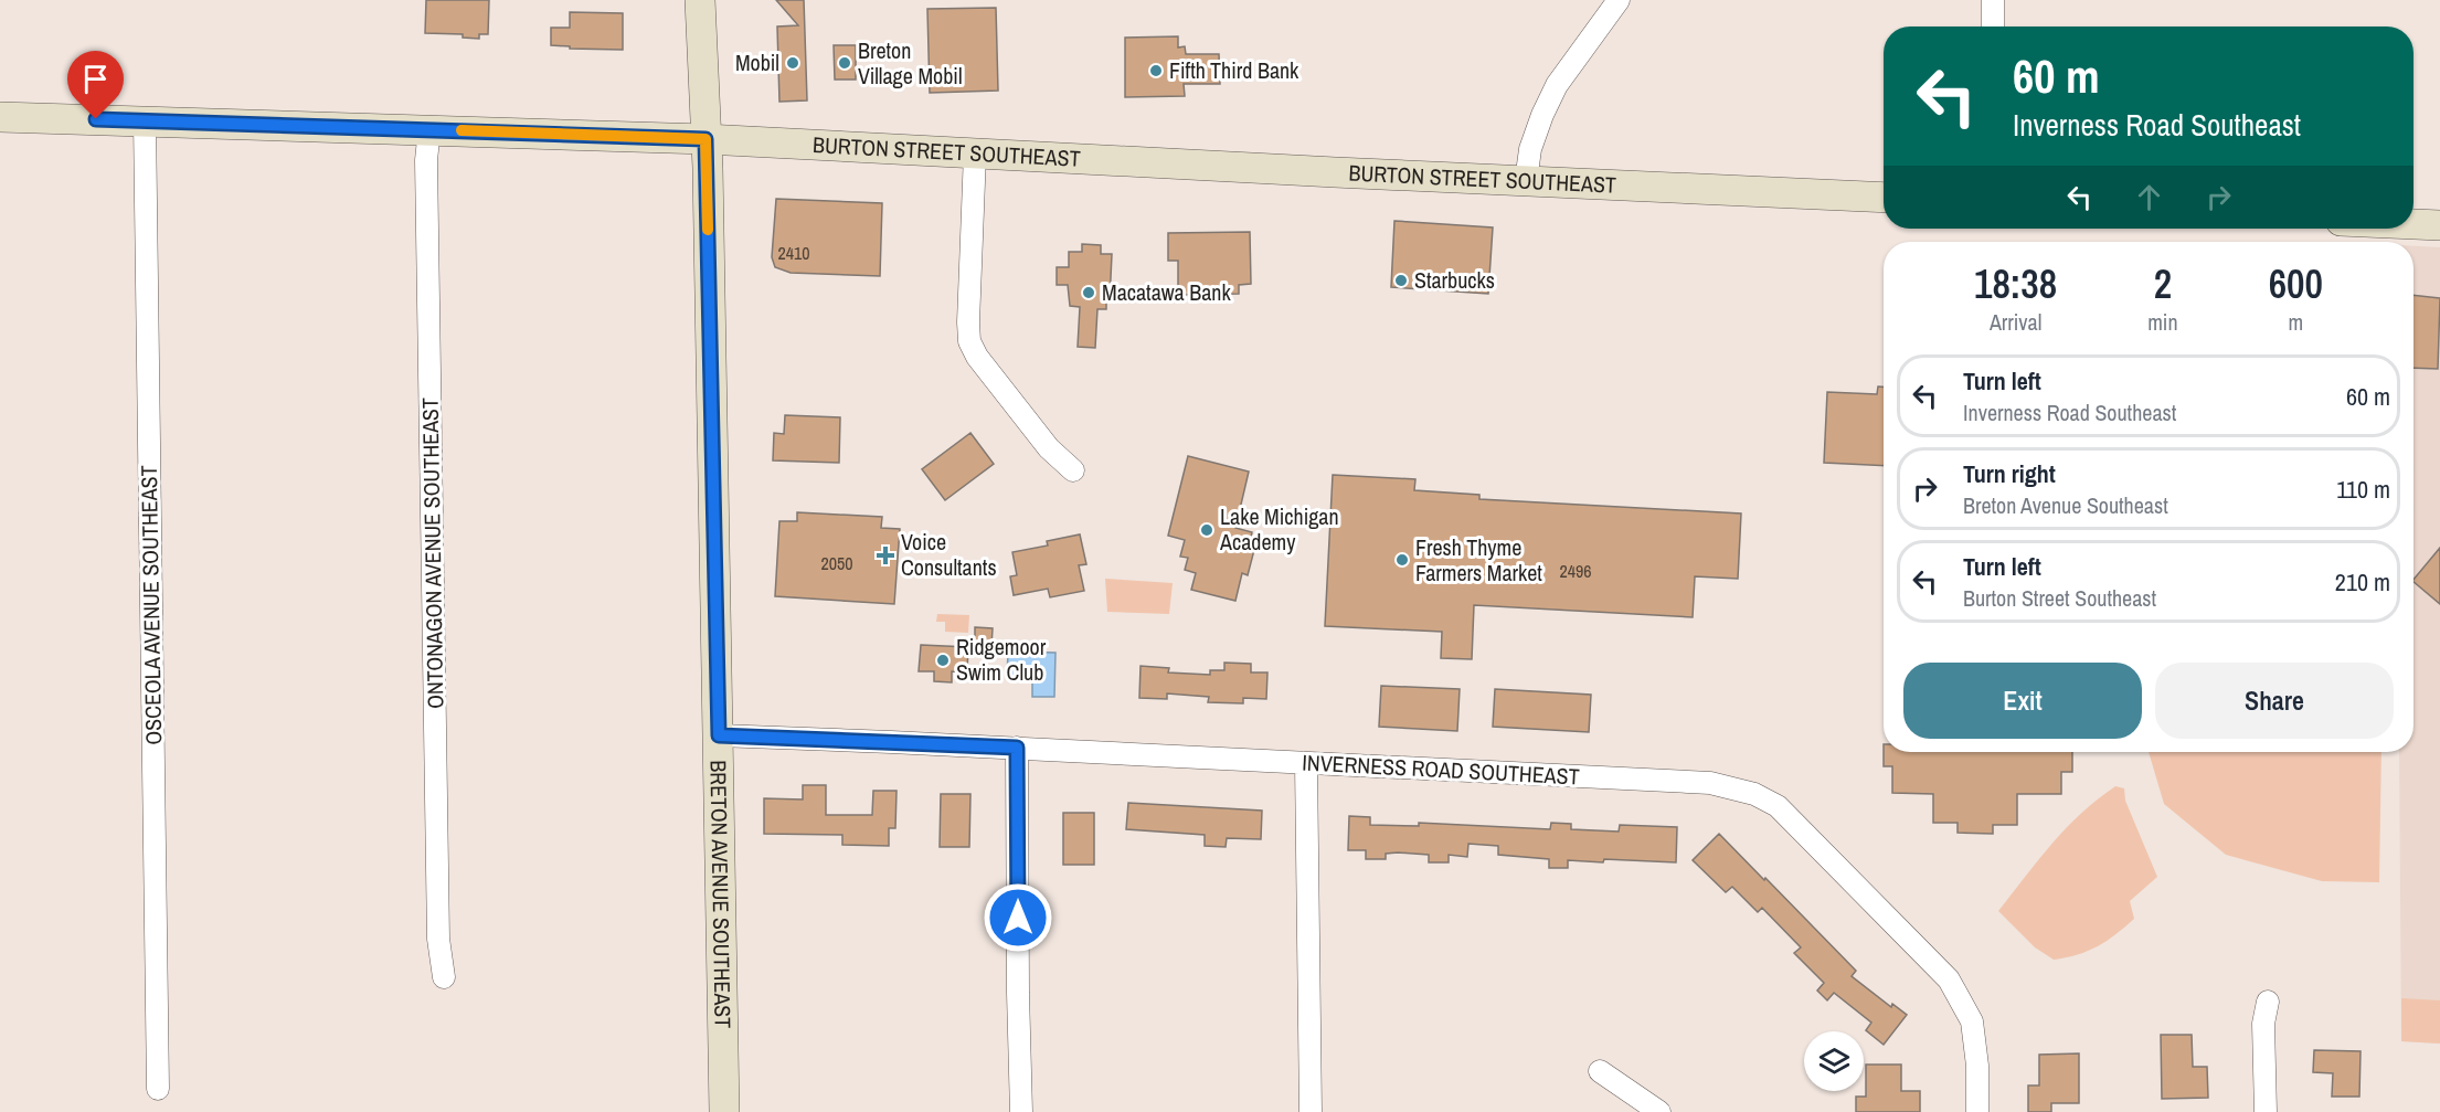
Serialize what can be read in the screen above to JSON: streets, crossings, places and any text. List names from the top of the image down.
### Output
{
  "streets": {
    "main road": ["BURTON STREET SOUTHEAST", "BRETON AVENUE SOUTHEAST"],
    "street": ["ONTONAGON AVENUE SOUTHEAST", "OSCEOLA AVENUE SOUTHEAST", "INVERNESS ROAD SOUTHEAST"]
  },
  "crossings": [
    ["BURTON STREET SOUTHEAST", "ONTONAGON AVENUE SOUTHEAST"],
    ["BURTON STREET SOUTHEAST", "OSCEOLA AVENUE SOUTHEAST"],
    ["BURTON STREET SOUTHEAST", "BRETON AVENUE SOUTHEAST"],
    ["INVERNESS ROAD SOUTHEAST", "BRETON AVENUE SOUTHEAST"]
  ],
  "places": {
    "other": [
      "Mobil",
      "Breton Village Mobil",
      "Fifth Third Bank",
      "Starbucks",
      "Macatawa Bank",
      "Lake Michigan Academy",
      "Fresh Thyme Farmers Market",
      "Ridgemoor Swim Club"
    ],
    "health": ["Voice Consultants"]
  },
  "house_numbers": ["2410", "2050", "2496"],
  "page": {
    "turn": ["60 m", "Inverness Road Southeast"],
    "eta": [
      "18:38",
      "Arrival",
      "2",
      "min",
      "600",
      "m"
    ],
    "list": [
      {
        "name": "Turn left",
        "note": "Inverness Road Southeast",
        "value": "60 m"
      },
      {
        "name": "Turn right",
        "note": "Breton Avenue Southeast",
        "value": "110 m"
      },
      {
        "name": "Turn left",
        "note": "Burton Street Southeast",
        "value": "210 m"
      }
    ],
    "buttons": ["Exit", "Share"]
  }
}
